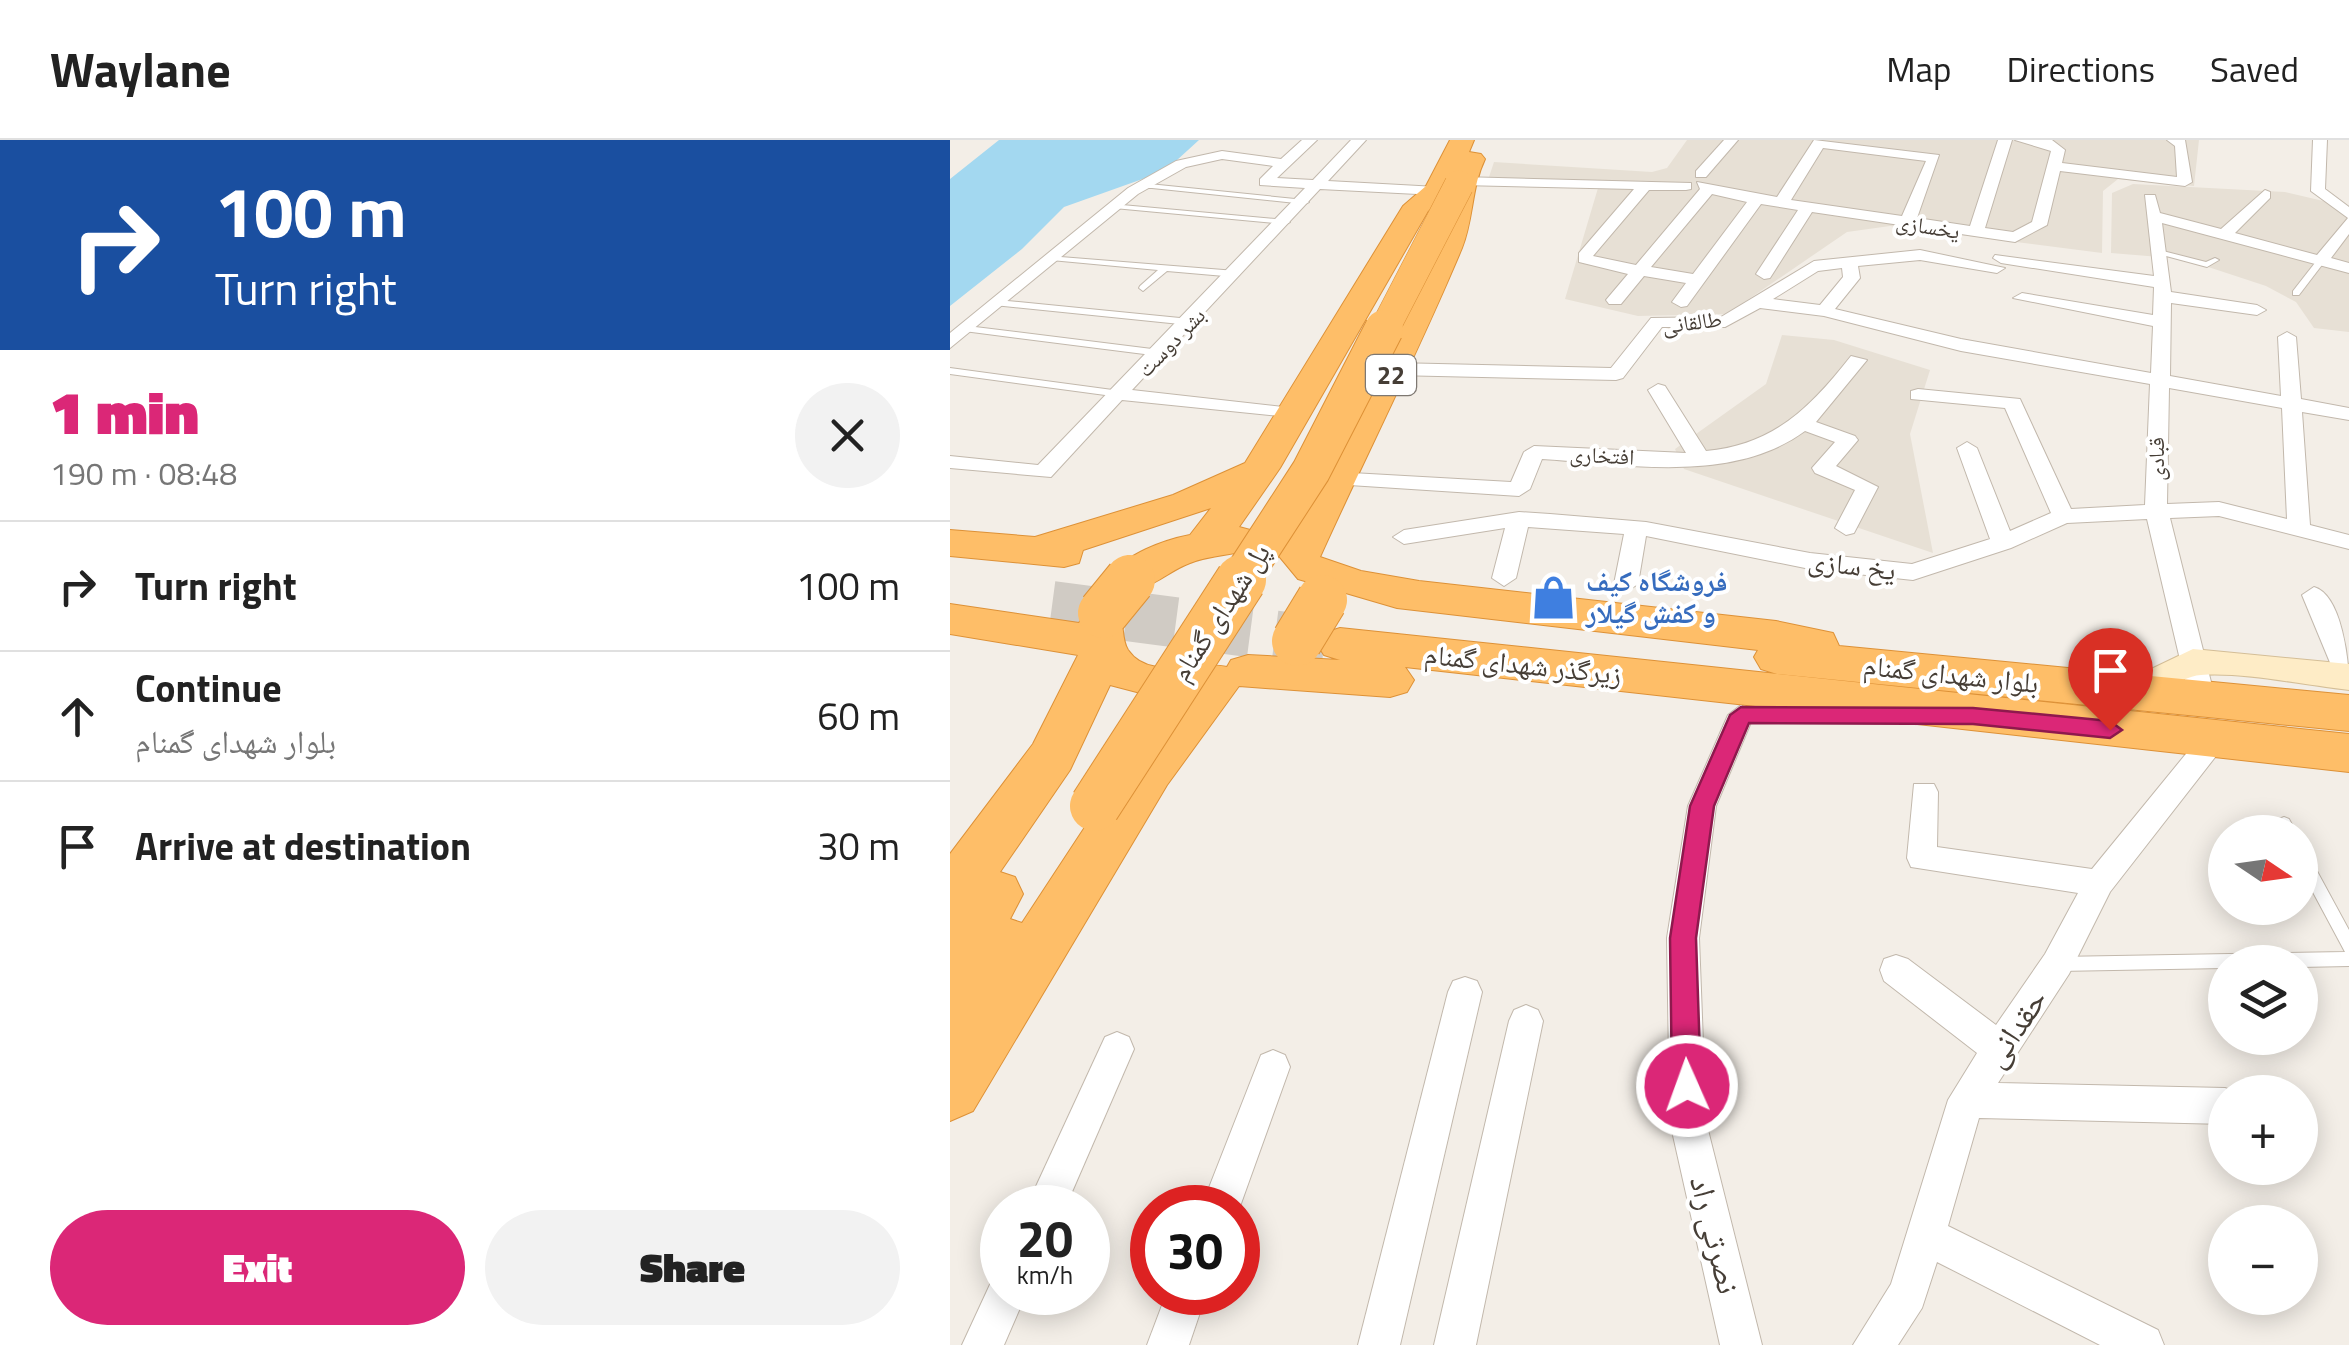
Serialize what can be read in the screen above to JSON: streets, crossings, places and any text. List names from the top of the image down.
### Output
{
  "streets": {
    "highway": [
      "22",
      "پل شهدای گمنام",
      "زیرگذر شهدای گمنام",
      "بلوار شهدای گمنام"
    ],
    "street": [
      "یخسازی",
      "طالقانی",
      "بشر دوست",
      "افتخاری",
      "قبادی",
      "یخ سازی",
      "حقدانی",
      "نصرتی راد"
    ]
  },
  "crossings": [
    ["طالقانی", "22"],
    ["طالقانی", "قبادی"],
    ["22", "افتخاری"],
    ["22", "پل شهدای گمنام"],
    ["22", "زیرگذر شهدای گمنام"],
    ["قبادی", "یخ سازی"],
    ["قبادی", "بلوار شهدای گمنام"],
    ["قبادی", "حقدانی"],
    ["زیرگذر شهدای گمنام", "بلوار شهدای گمنام"],
    ["بلوار شهدای گمنام", "حقدانی"]
  ],
  "places": {
    "shop": ["فروشگاه کیف و کفش گیلار"]
  },
  "north": "right",
  "page": {
    "header": "Waylane",
    "nav": ["Map", "Directions", "Saved"],
    "turn": ["100 m", "Turn right"],
    "heading": ["1 min", "190 m · 08:48"],
    "list": [
      {
        "name": "Turn right",
        "value": "100 m"
      },
      {
        "name": "Continue",
        "note": "بلوار شهدای گمنام",
        "value": "60 m"
      },
      {
        "name": "Arrive at destination",
        "value": "30 m"
      }
    ],
    "map_buttons": ["+", "−"],
    "speed": "20 km/h",
    "limit": "30",
    "buttons": ["Exit", "Share"]
  }
}
